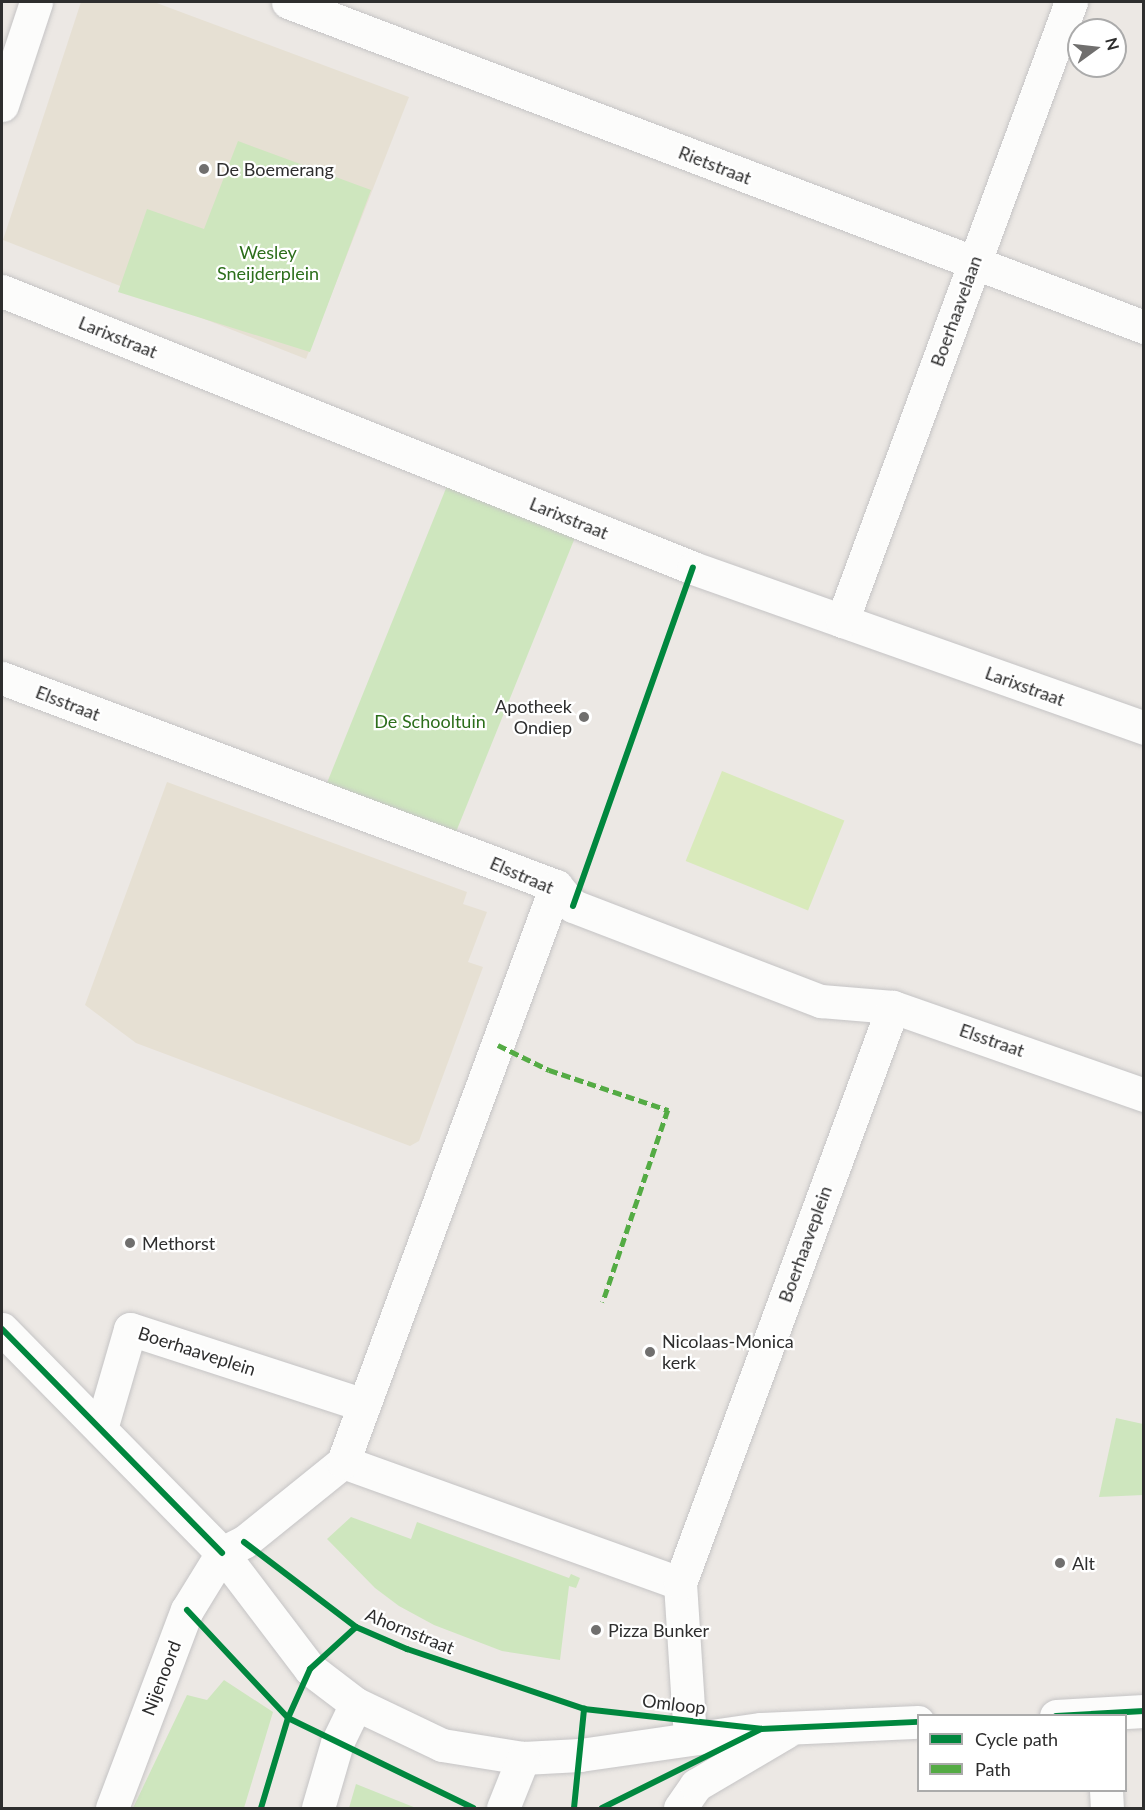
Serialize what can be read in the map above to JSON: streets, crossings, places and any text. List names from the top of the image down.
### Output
{
  "streets": {
    "street": [
      "Rietstraat",
      "Boerhaavelaan",
      "Larixstraat",
      "Elsstraat",
      "Boerhaaveplein",
      "Nijenoord",
      "Omloop"
    ],
    "cycle path": ["Ahornstraat"]
  },
  "crossings": [
    ["Rietstraat", "Boerhaavelaan"],
    ["Boerhaavelaan", "Larixstraat"],
    ["Elsstraat", "Boerhaaveplein"],
    ["Boerhaaveplein", "Omloop"]
  ],
  "parks": ["Wesley Sneijderplein", "De Schooltuin"],
  "places": [
    "De Boemerang",
    "Apotheek Ondiep",
    "Methorst",
    "Nicolaas-Monica kerk",
    "Alt",
    "Pizza Bunker"
  ],
  "legend": ["Cycle path", "Path"],
  "north": "right"
}
